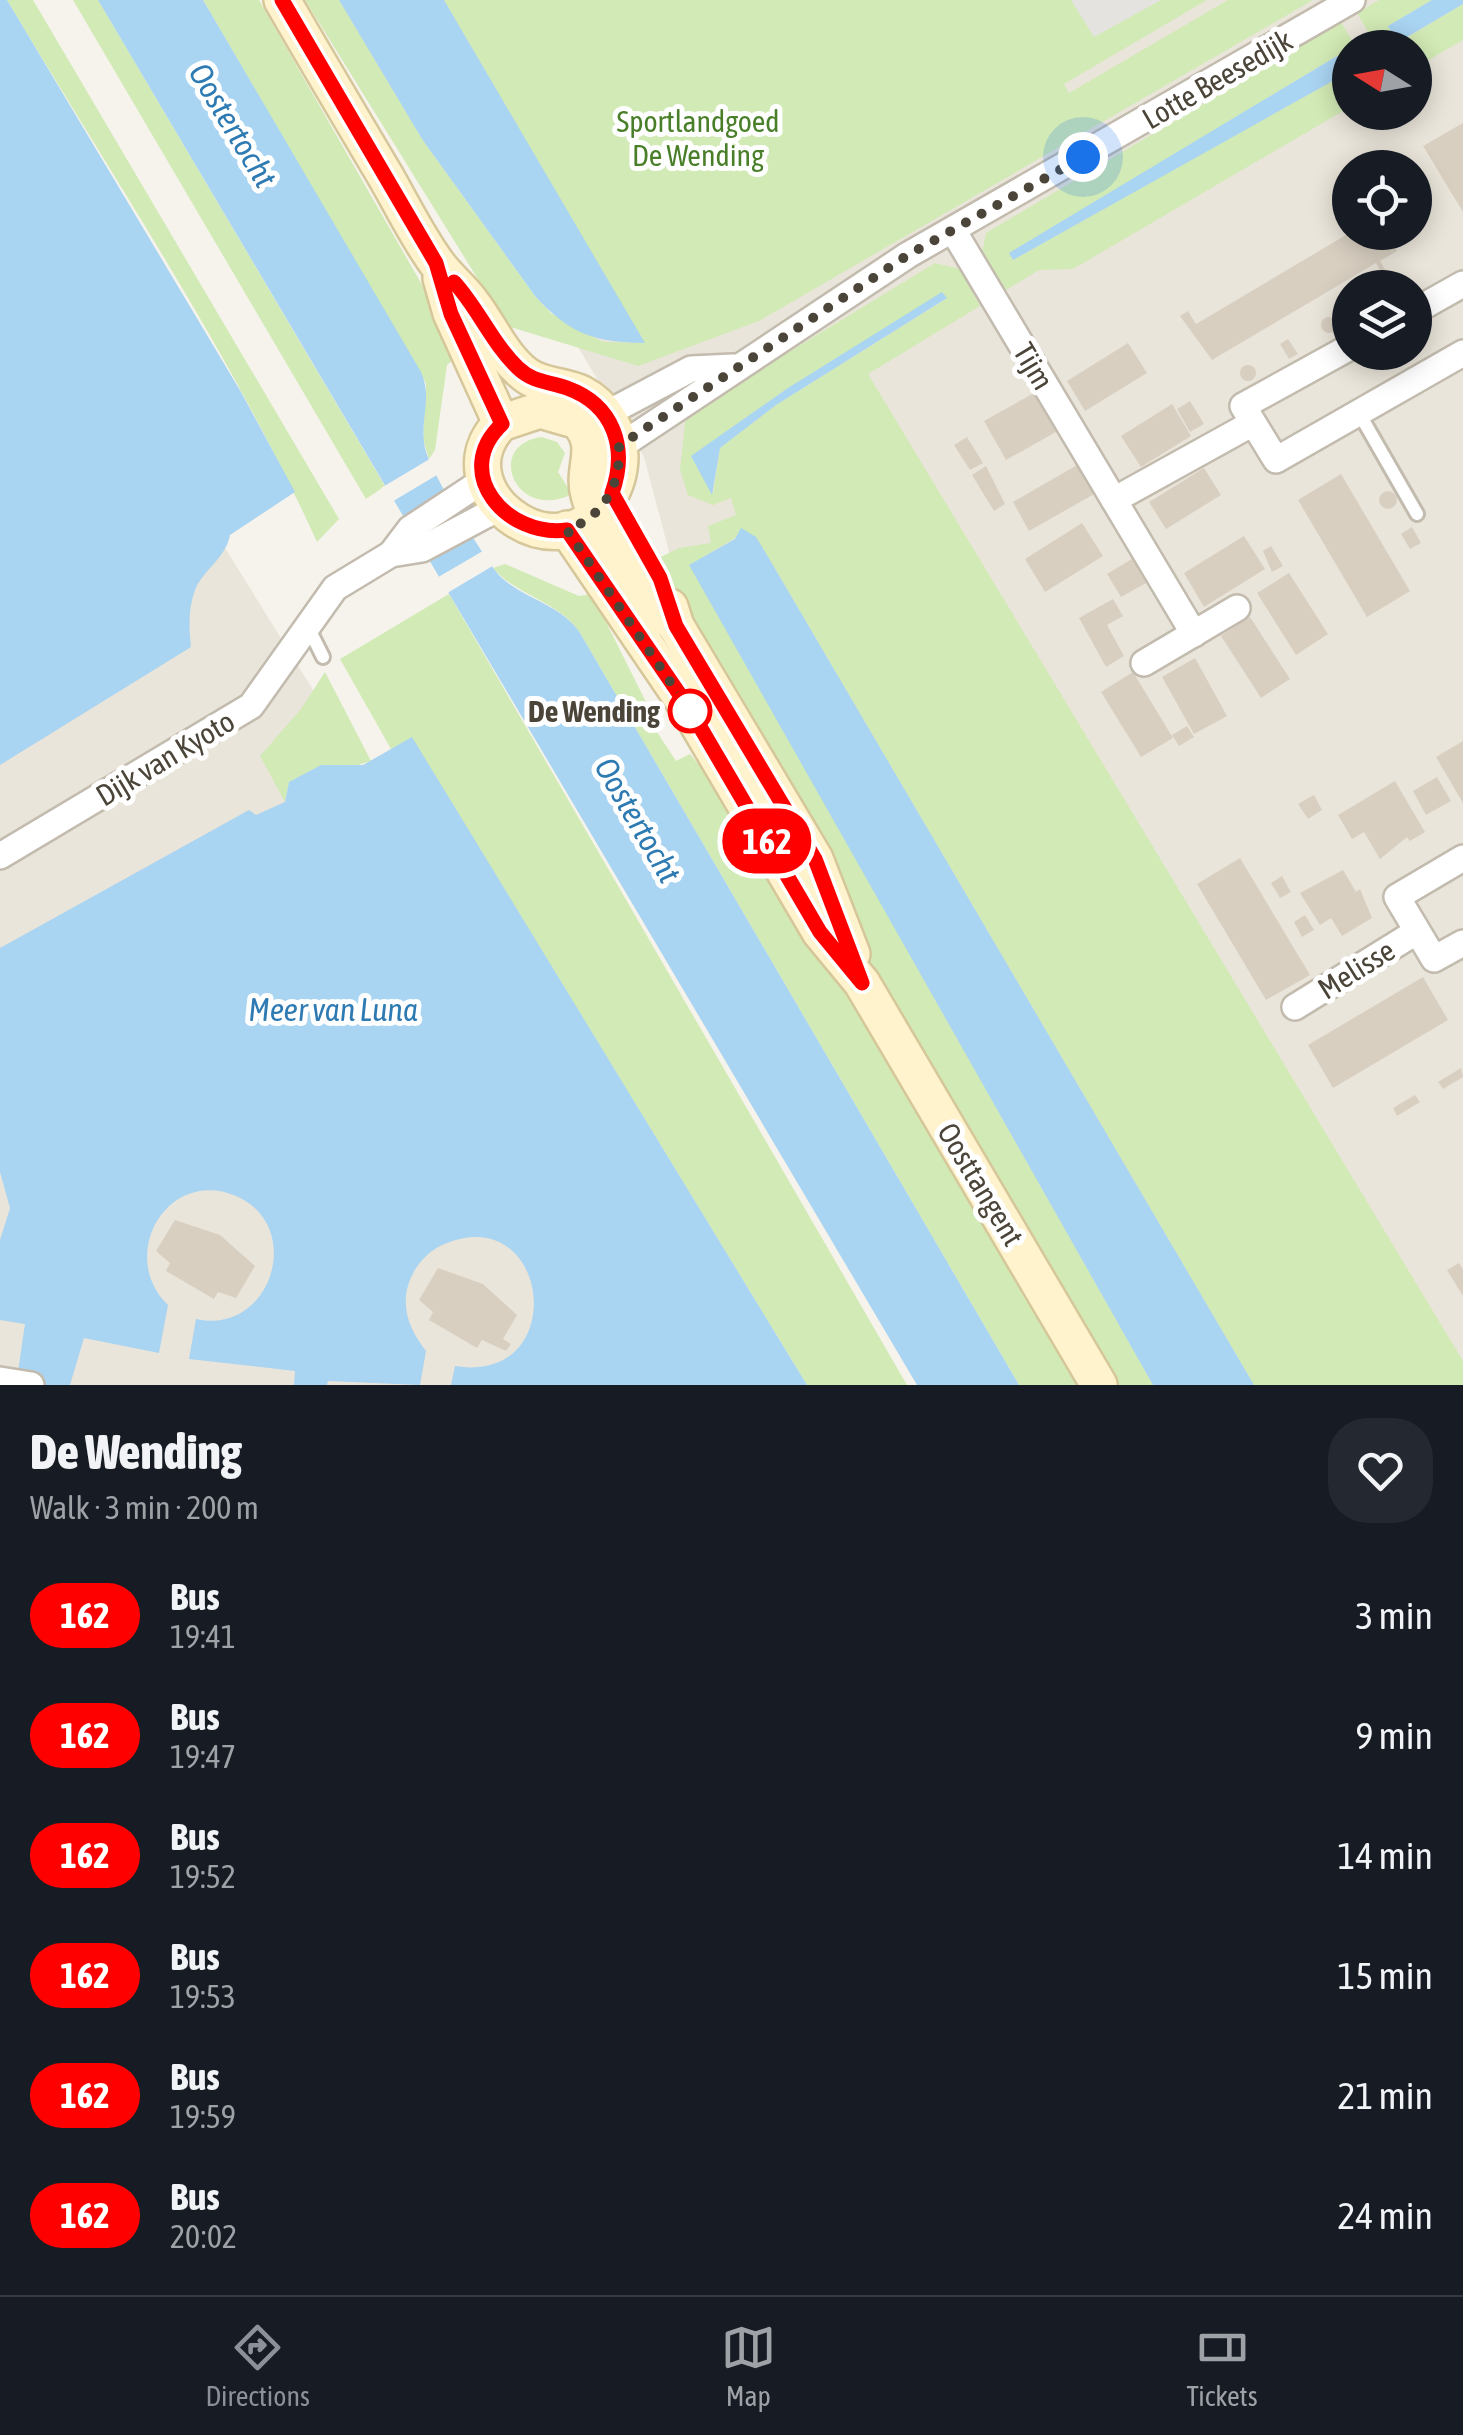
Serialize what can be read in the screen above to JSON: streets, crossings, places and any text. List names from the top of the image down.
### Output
{
  "streets": {
    "main road": ["Oosttangent"],
    "street": [
      "Lotte Beesedijk",
      "Tijm",
      "Dijk van Kyoto",
      "Melisse"
    ]
  },
  "crossings": [
    ["Lotte Beesedijk", "Tijm"],
    ["Lotte Beesedijk", "Dijk van Kyoto"],
    ["Lotte Beesedijk", "Oosttangent"],
    ["Dijk van Kyoto", "Oosttangent"]
  ],
  "water": ["Oostertocht", "Meer van Luna"],
  "parks": ["Sportlandgoed De Wending"],
  "places": ["De Wending"],
  "lines": ["bus line 162"],
  "north": "left",
  "page": {
    "on_map": "162",
    "heading": ["De Wending", "Walk · 3 min · 200 m"],
    "list": [
      {
        "mark": "162",
        "name": "Bus",
        "note": "19:41",
        "value": "3 min"
      },
      {
        "mark": "162",
        "name": "Bus",
        "note": "19:47",
        "value": "9 min"
      },
      {
        "mark": "162",
        "name": "Bus",
        "note": "19:52",
        "value": "14 min"
      },
      {
        "mark": "162",
        "name": "Bus",
        "note": "19:53",
        "value": "15 min"
      },
      {
        "mark": "162",
        "name": "Bus",
        "note": "19:59",
        "value": "21 min"
      },
      {
        "mark": "162",
        "name": "Bus",
        "note": "20:02",
        "value": "24 min"
      }
    ],
    "tabs": ["Directions", "Map", "Tickets"]
  }
}
